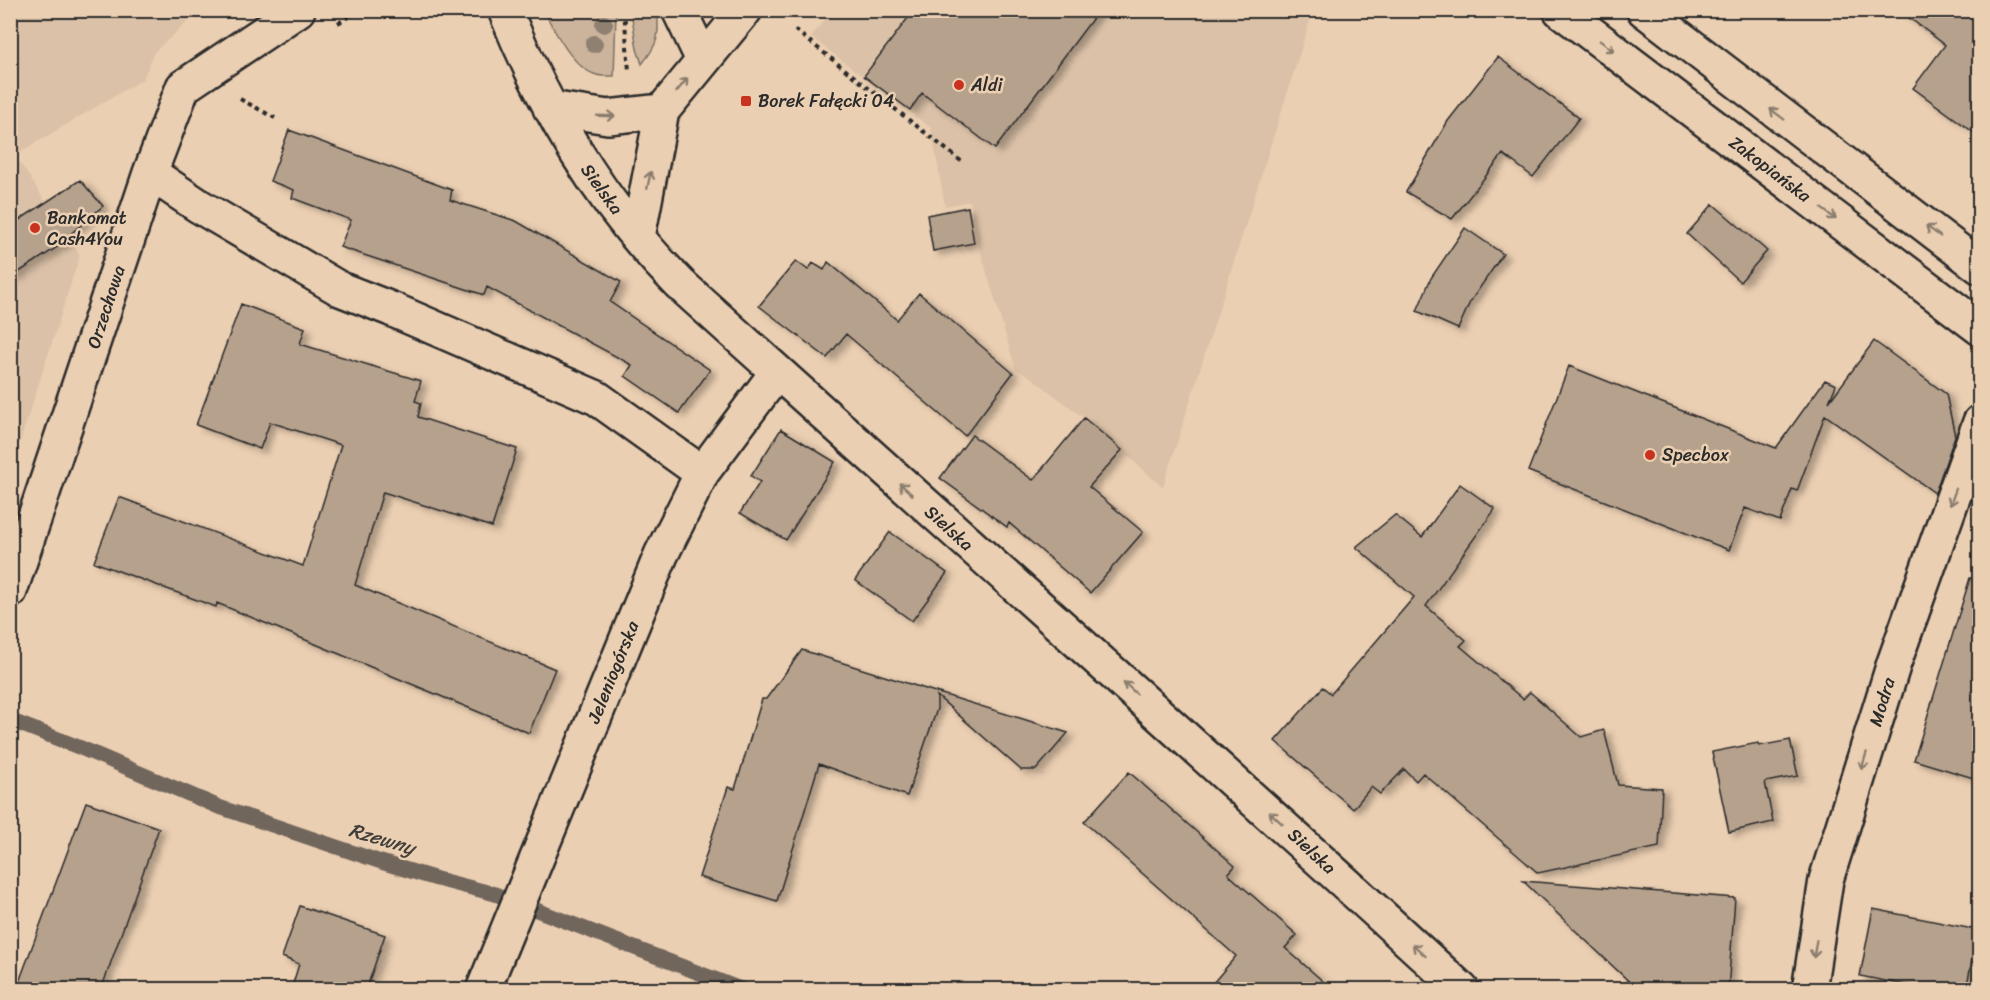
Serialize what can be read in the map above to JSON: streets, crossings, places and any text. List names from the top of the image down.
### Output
{
  "streets": {
    "street": [
      "Zakopiańska",
      "Sielska",
      "Orzechowa",
      "Jeleniogórska",
      "Modra"
    ]
  },
  "crossings": [
    ["Sielska", "Jeleniogórska"]
  ],
  "one_way": ["Sielska", "Modra"],
  "water": ["Rzewny"],
  "places": {
    "other": ["Aldi", "Bankomat Cash4You", "Specbox"],
    "transit": ["Borek Fałęcki 04"]
  }
}
